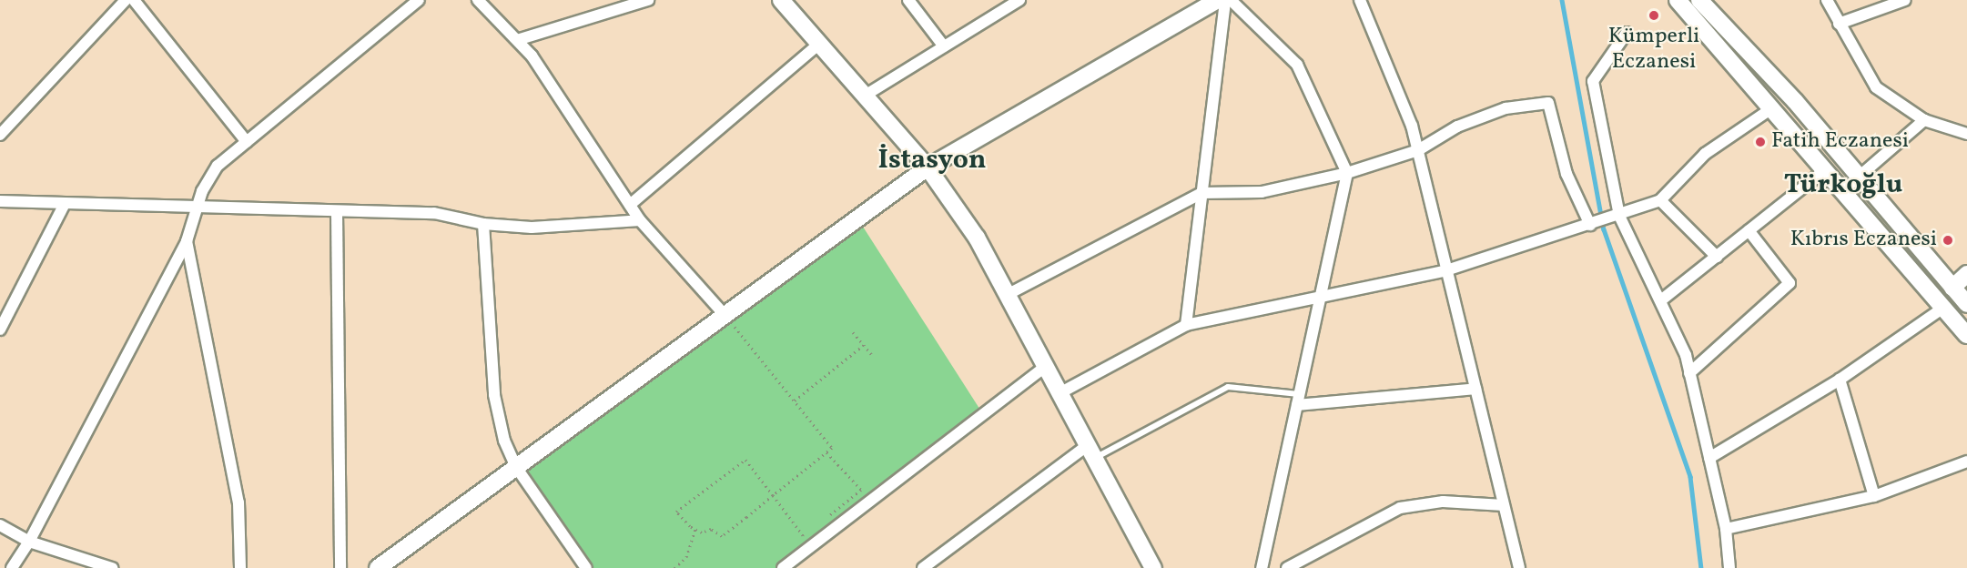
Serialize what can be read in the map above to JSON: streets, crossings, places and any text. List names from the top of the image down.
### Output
{
  "districts": ["İstasyon", "Türkoğlu"],
  "places": ["Kümperli Eczanesi", "Fatih Eczanesi", "Kıbrıs Eczanesi"]
}
